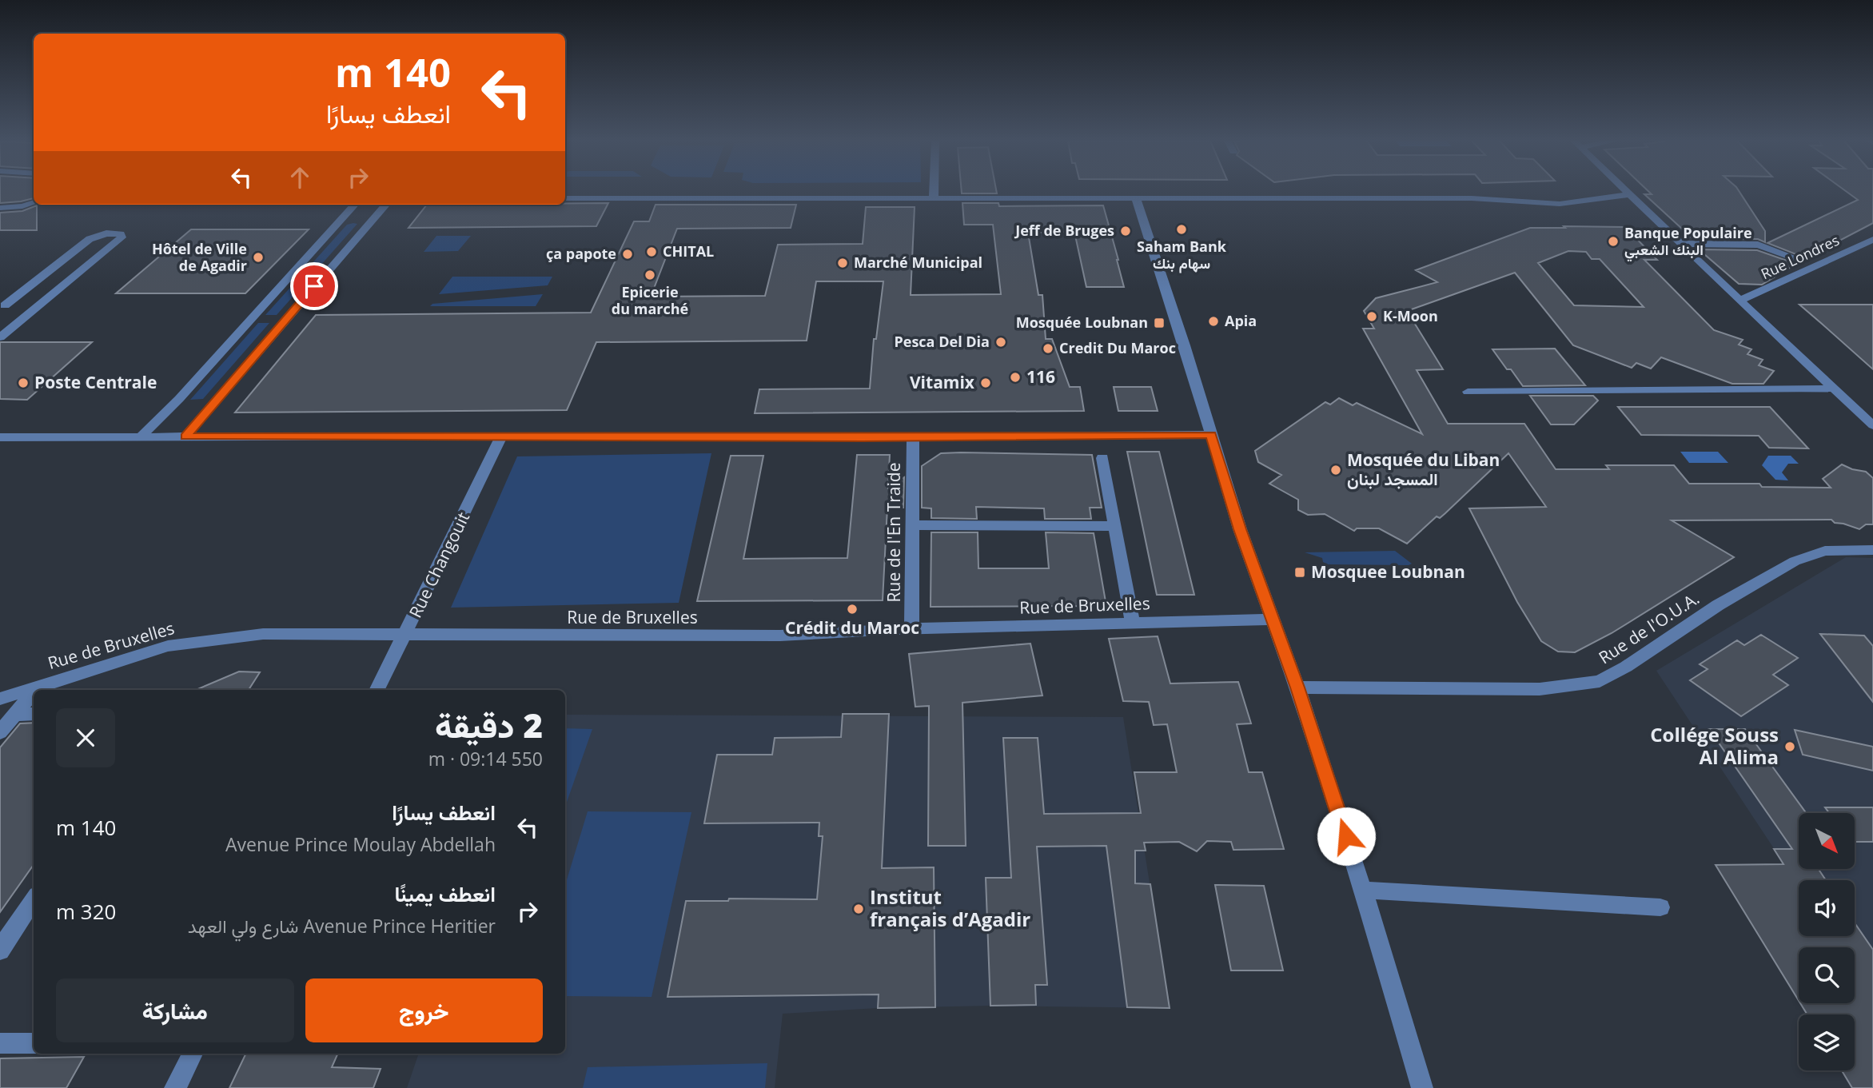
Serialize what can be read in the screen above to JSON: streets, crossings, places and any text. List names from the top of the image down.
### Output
{
  "streets": {
    "street": [
      "Rue Londres",
      "Rue de l'En Traide",
      "Rue Changouit",
      "Rue de Bruxelles",
      "Rue de l'O.U.A."
    ]
  },
  "crossings": [
    ["Rue de l'En Traide", "Rue de Bruxelles"],
    ["Rue Changouit", "Rue de Bruxelles"]
  ],
  "places": {
    "other": [
      "Saham Bank سهام بنك",
      "Jeff de Bruges",
      "Banque Populaire البنك الشعبي",
      "CHITAL",
      "ça papote",
      "Hôtel de Ville de Agadir",
      "Marché Municipal",
      "Epicerie du marché",
      "K-Moon",
      "Apia",
      "Pesca Del Dia",
      "Credit Du Maroc",
      "116",
      "Poste Centrale",
      "Vitamix",
      "Mosquée du Liban المسجد لبنان",
      "Crédit du Maroc",
      "Collége Souss Al Alima",
      "Institut français d’Agadir"
    ],
    "transit": ["Mosquée Loubnan", "Mosquee Loubnan"]
  },
  "north": "bottom right",
  "page": {
    "turn": ["140 m", "انعطف يسارًا"],
    "heading": ["2 دقيقة", "550 m · 09:14"],
    "list": [
      {
        "name": "انعطف يسارًا",
        "note": "Avenue Prince Moulay Abdellah",
        "value": "140 m"
      },
      {
        "name": "انعطف يمينًا",
        "note": "Avenue Prince Heritier شارع ولي العهد",
        "value": "320 m"
      }
    ],
    "buttons": ["خروج", "مشاركة"]
  }
}
